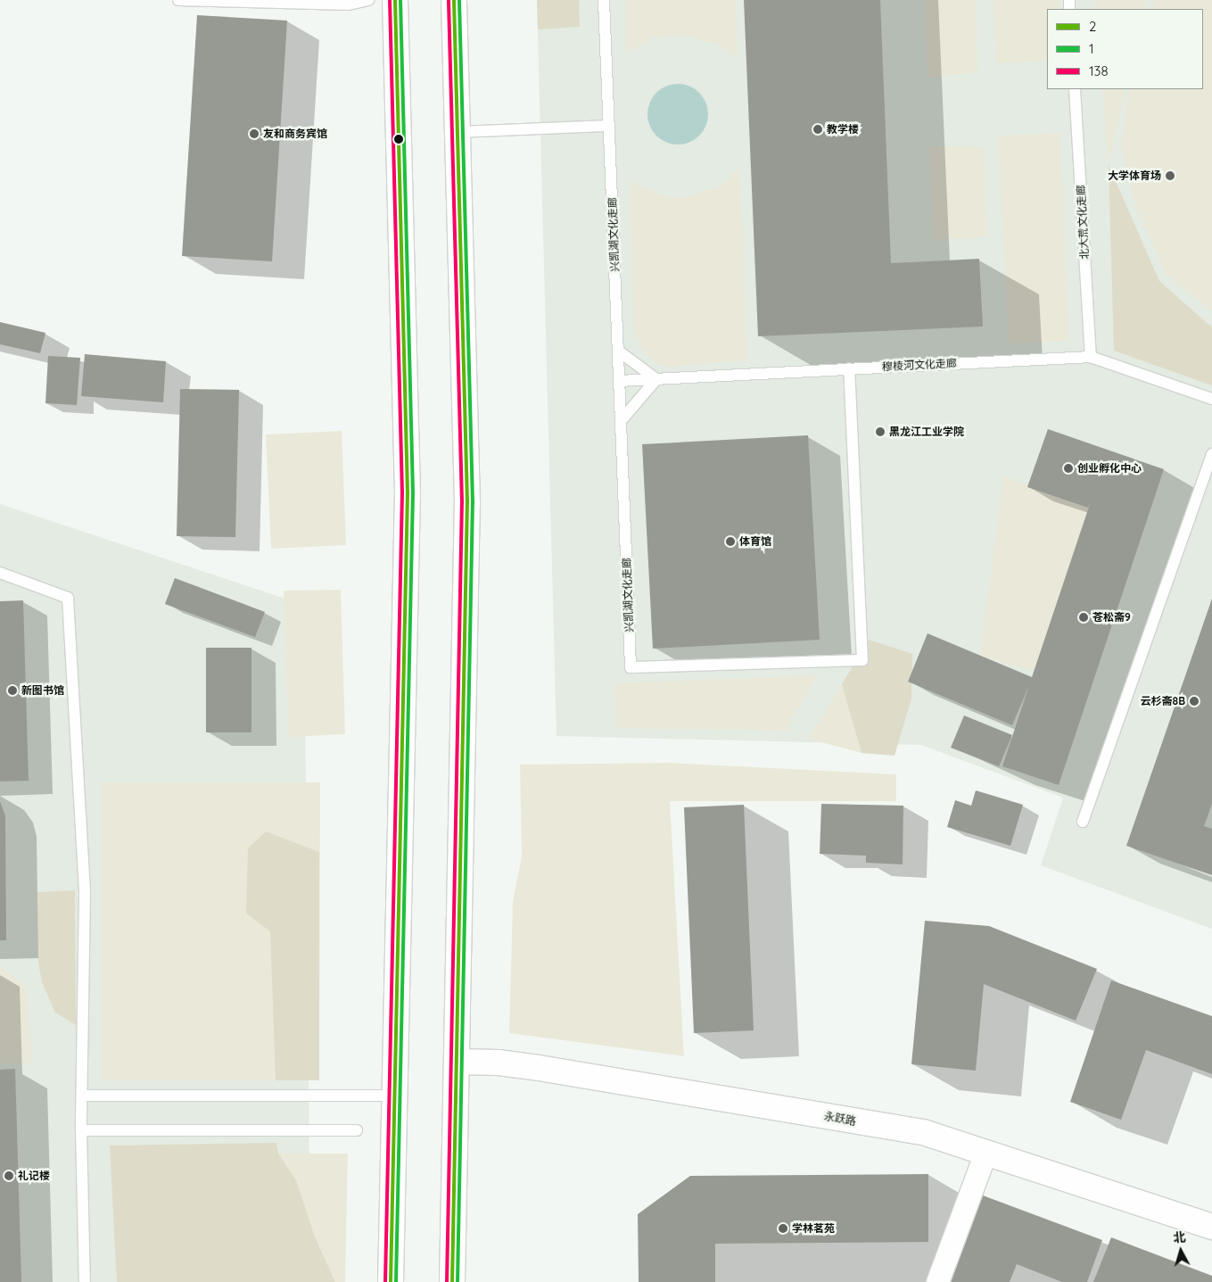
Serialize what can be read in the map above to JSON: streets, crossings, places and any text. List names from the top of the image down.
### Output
{
  "streets": {
    "main road": ["永跃路"],
    "lane": ["北大荒文化走廊", "兴凯湖文化走廊", "穆棱河文化走廊"]
  },
  "crossings": [
    ["北大荒文化走廊", "穆棱河文化走廊"],
    ["兴凯湖文化走廊", "穆棱河文化走廊"]
  ],
  "places": [
    "教学楼",
    "友和商务宾馆",
    "大学体育场",
    "黑龙江工业学院",
    "创业孵化中心",
    "体育馆",
    "苍松斋9",
    "新图书馆",
    "云杉斋8B",
    "礼记楼",
    "学林茗苑"
  ],
  "lines": ["transit line 2", "transit line 1", "transit line 138"],
  "legend": ["2", "1", "138"],
  "north": "top"
}
